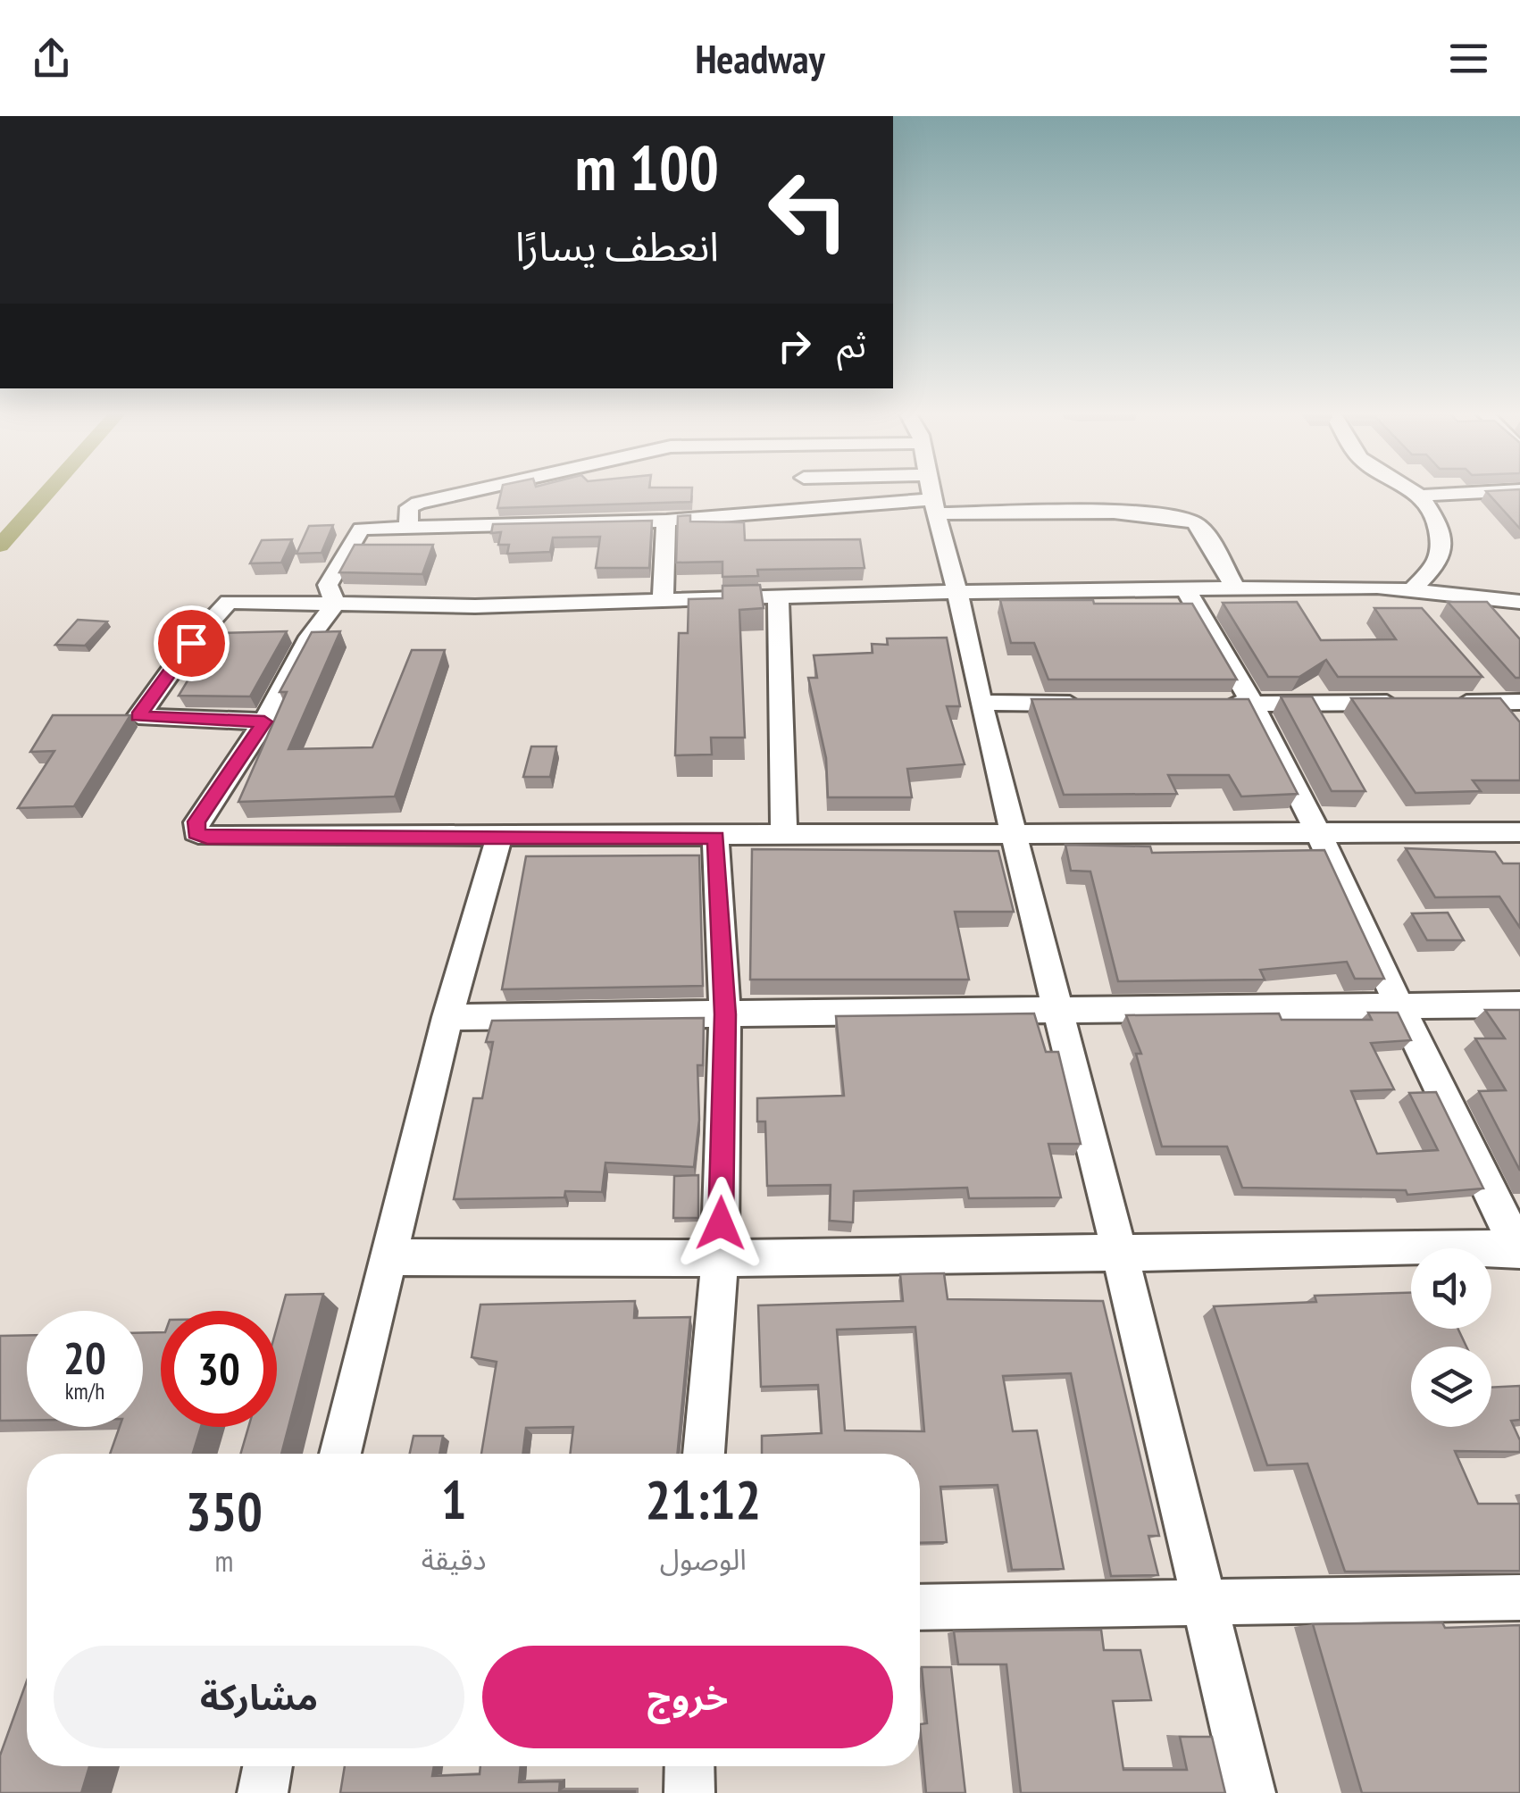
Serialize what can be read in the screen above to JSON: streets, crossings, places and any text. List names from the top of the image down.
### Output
{
  "page": {
    "header": "Headway",
    "turn": ["100 m", "انعطف يسارًا"],
    "then": "ثم",
    "speed": "20 km/h",
    "limit": "30",
    "eta": [
      "21:12",
      "الوصول",
      "1",
      "دقيقة",
      "350",
      "m"
    ],
    "buttons": ["خروج", "مشاركة"]
  }
}
